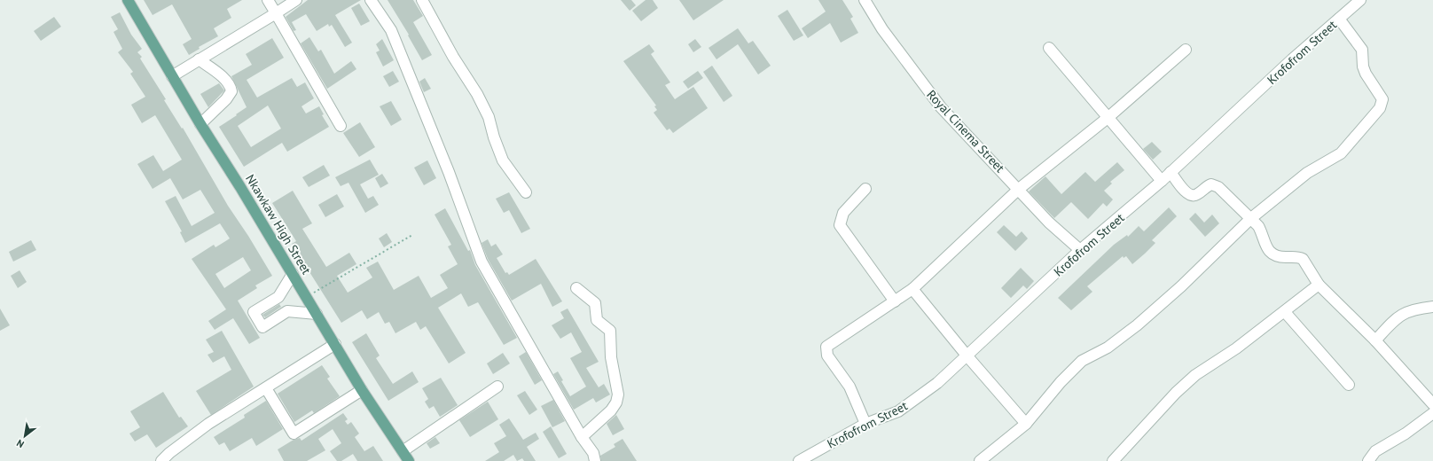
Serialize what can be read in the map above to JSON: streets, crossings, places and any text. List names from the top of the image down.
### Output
{
  "streets": {
    "main road": ["Nkawkaw High Street"],
    "street": ["Krofofrom Street", "Royal Cinema Street"]
  },
  "crossings": [
    ["Krofofrom Street", "Royal Cinema Street"]
  ],
  "north": "bottom left"
}
